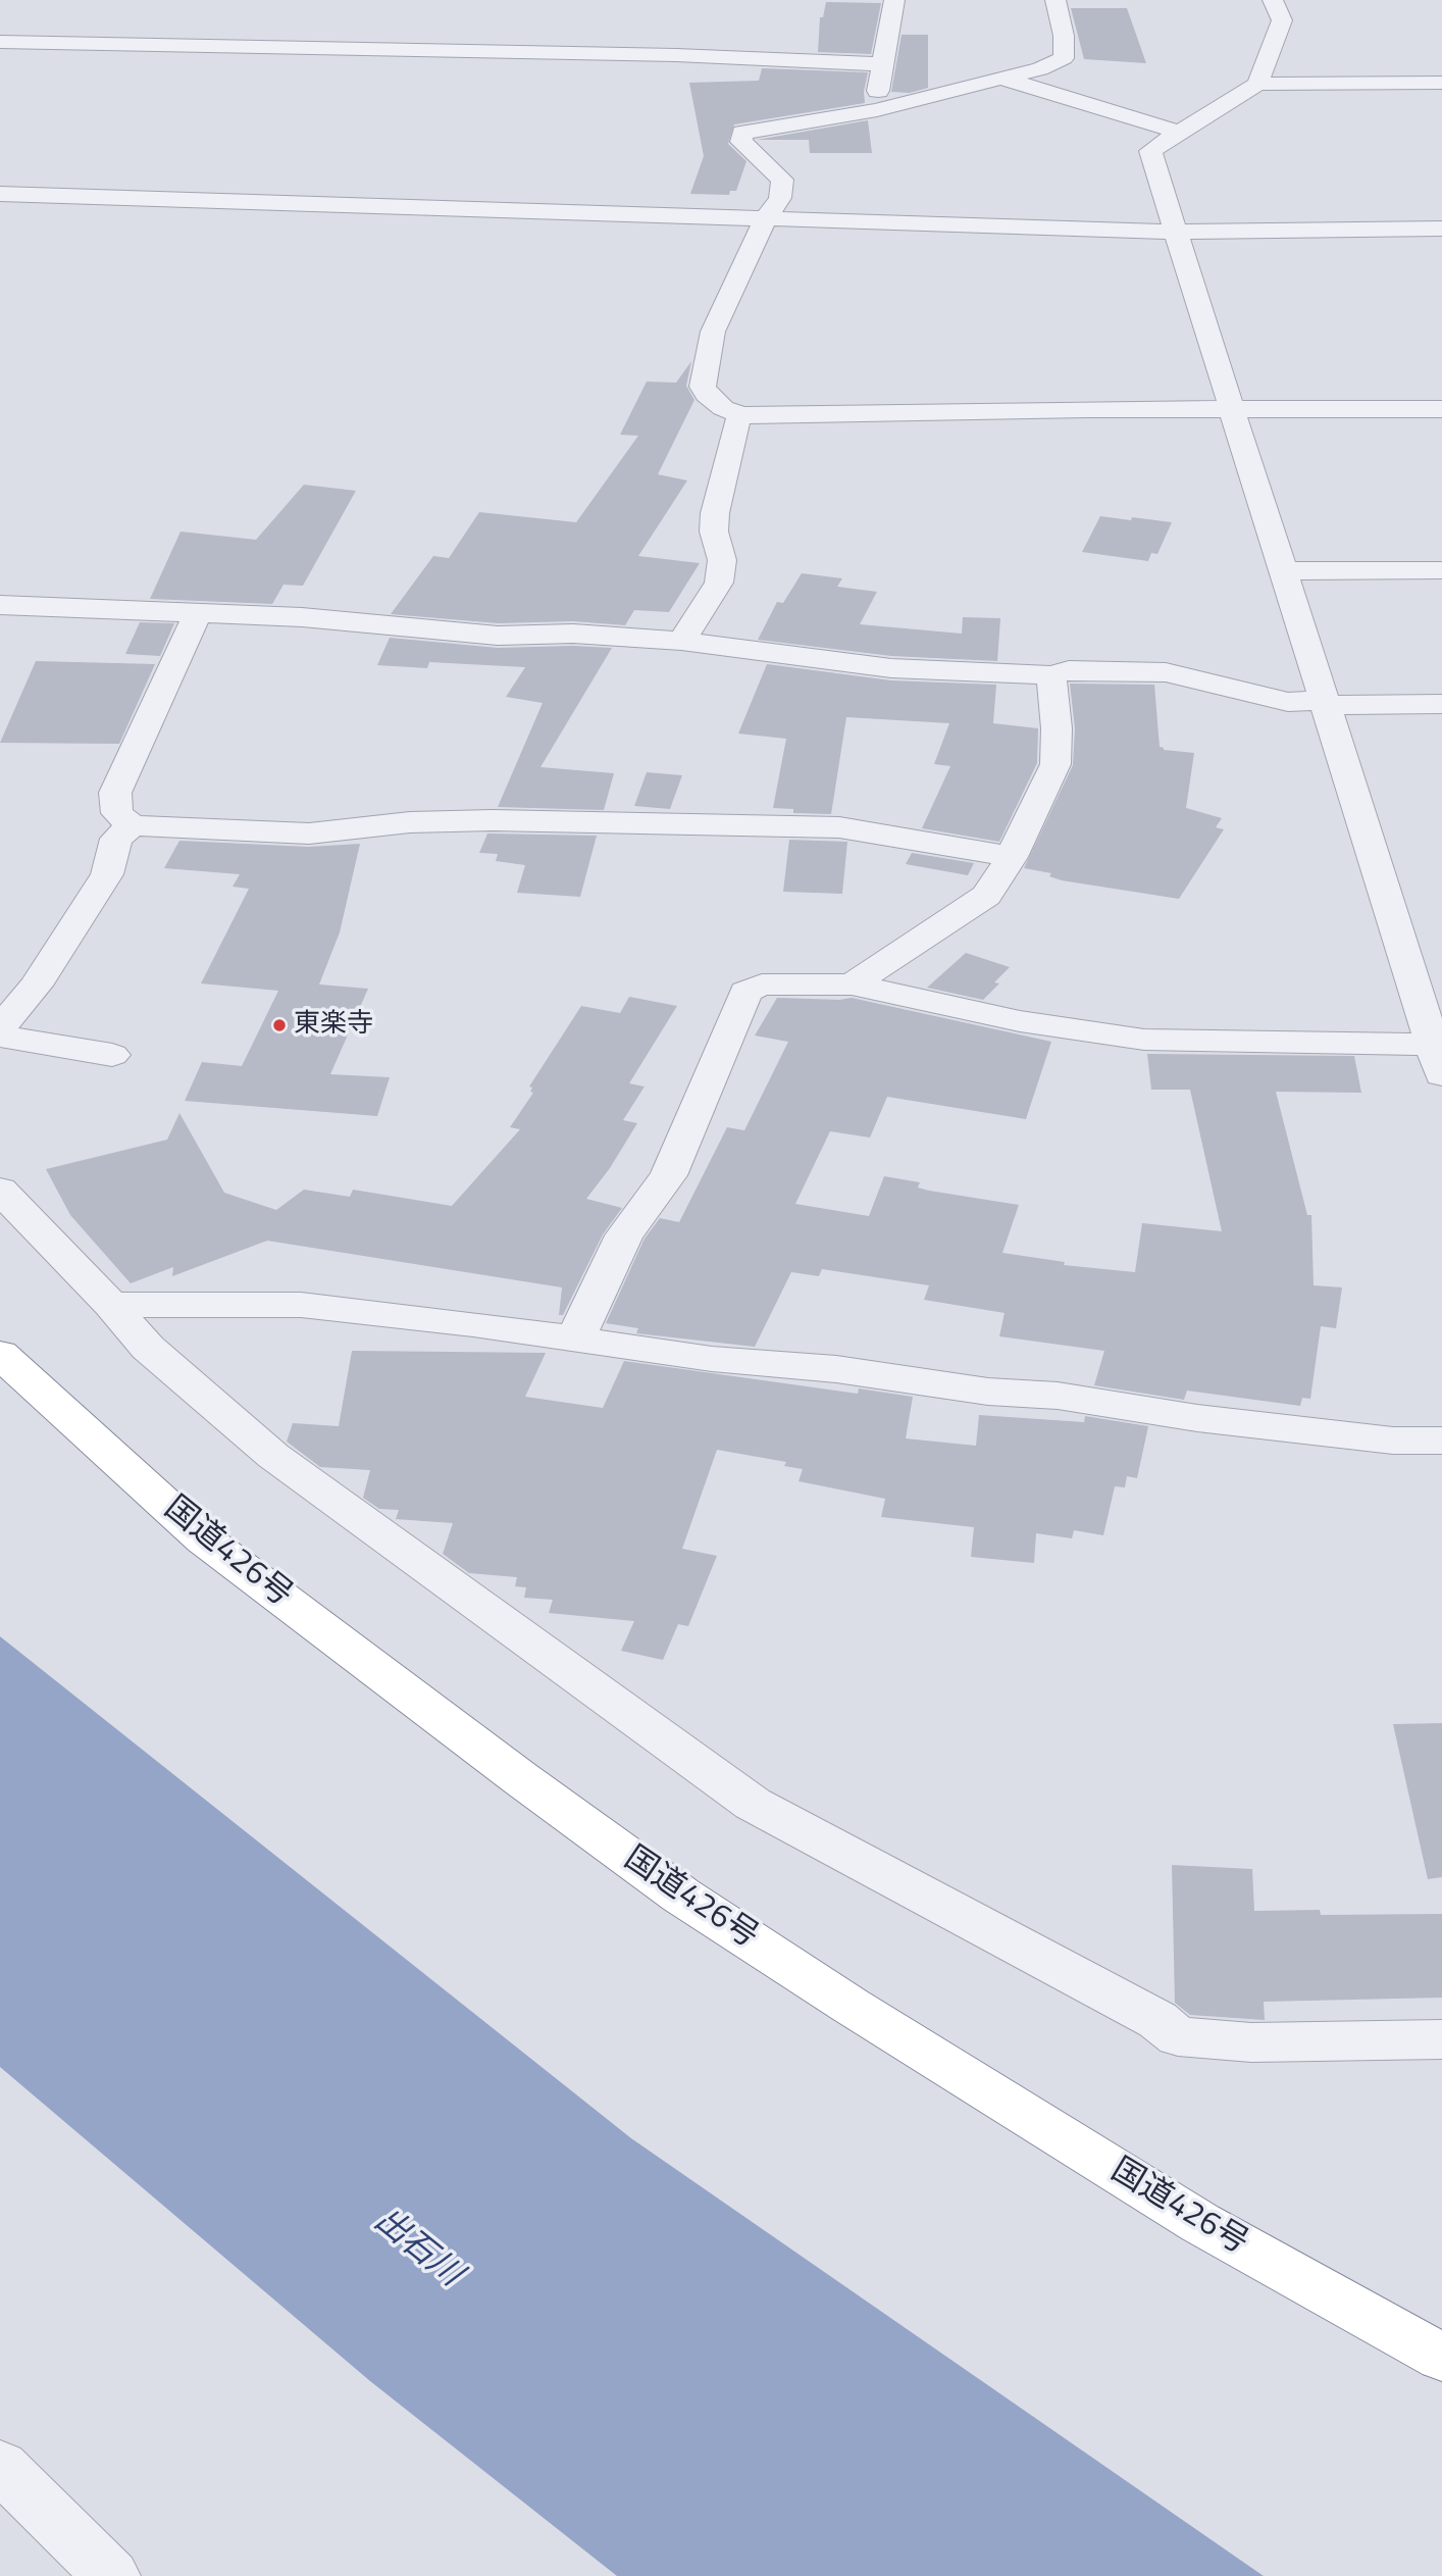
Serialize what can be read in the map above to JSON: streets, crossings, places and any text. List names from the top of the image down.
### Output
{
  "streets": {
    "highway": ["国道426号"]
  },
  "water": ["出石川"],
  "places": ["東楽寺"]
}
